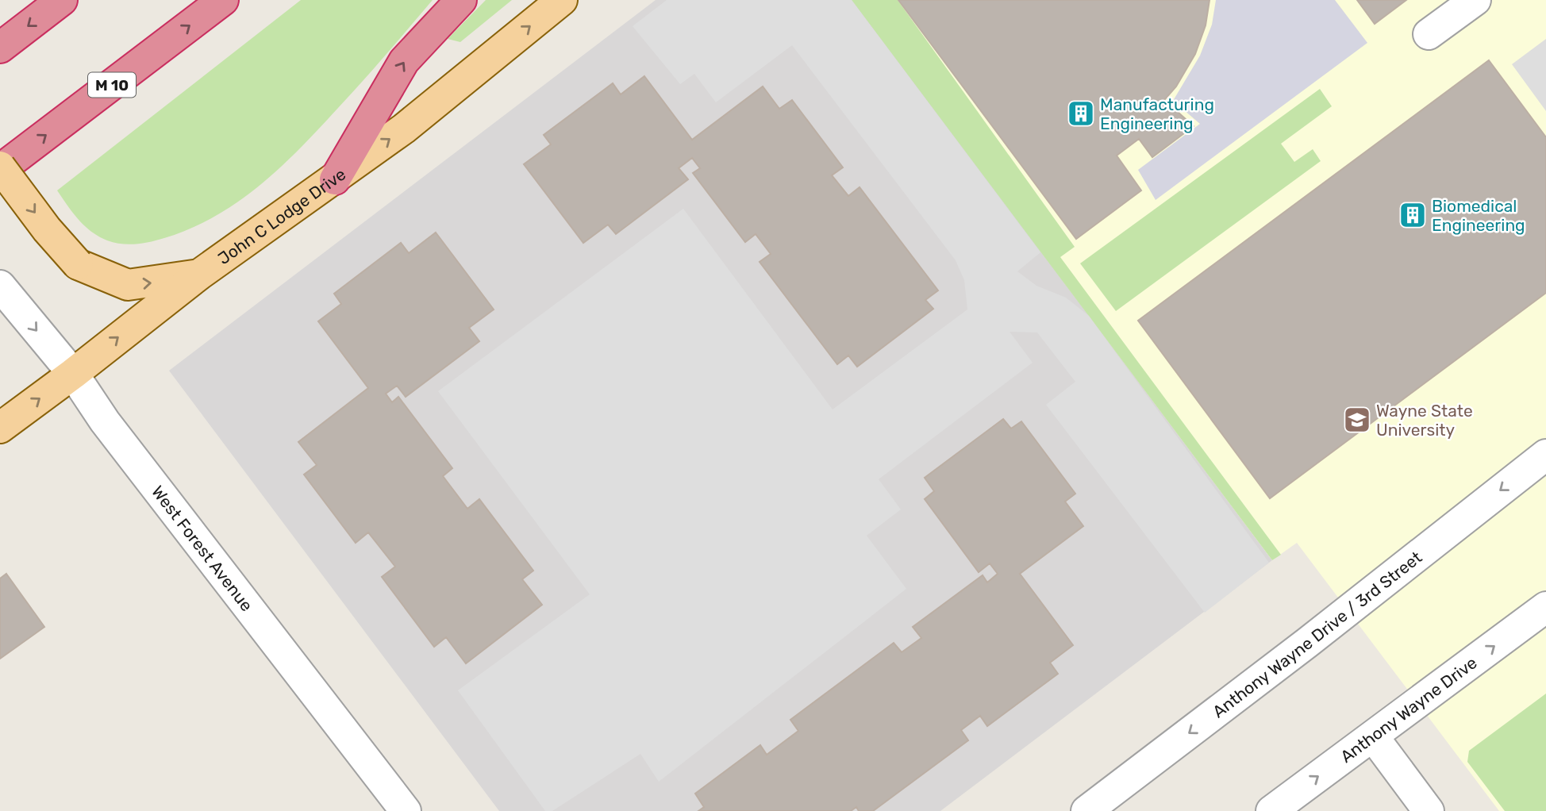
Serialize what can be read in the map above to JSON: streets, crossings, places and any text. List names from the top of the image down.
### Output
{
  "streets": {
    "highway": ["M 10"],
    "main road": ["John C Lodge Drive"],
    "street": ["West Forest Avenue", "Anthony Wayne Drive / 3rd Street", "Anthony Wayne Drive"]
  },
  "crossings": [
    ["John C Lodge Drive", "West Forest Avenue"]
  ],
  "one_way": ["John C Lodge Drive", "Anthony Wayne Drive / 3rd Street", "Anthony Wayne Drive"],
  "places": {
    "building": ["Manufacturing Engineering", "Biomedical Engineering"],
    "school or university": ["Wayne State University"]
  }
}
